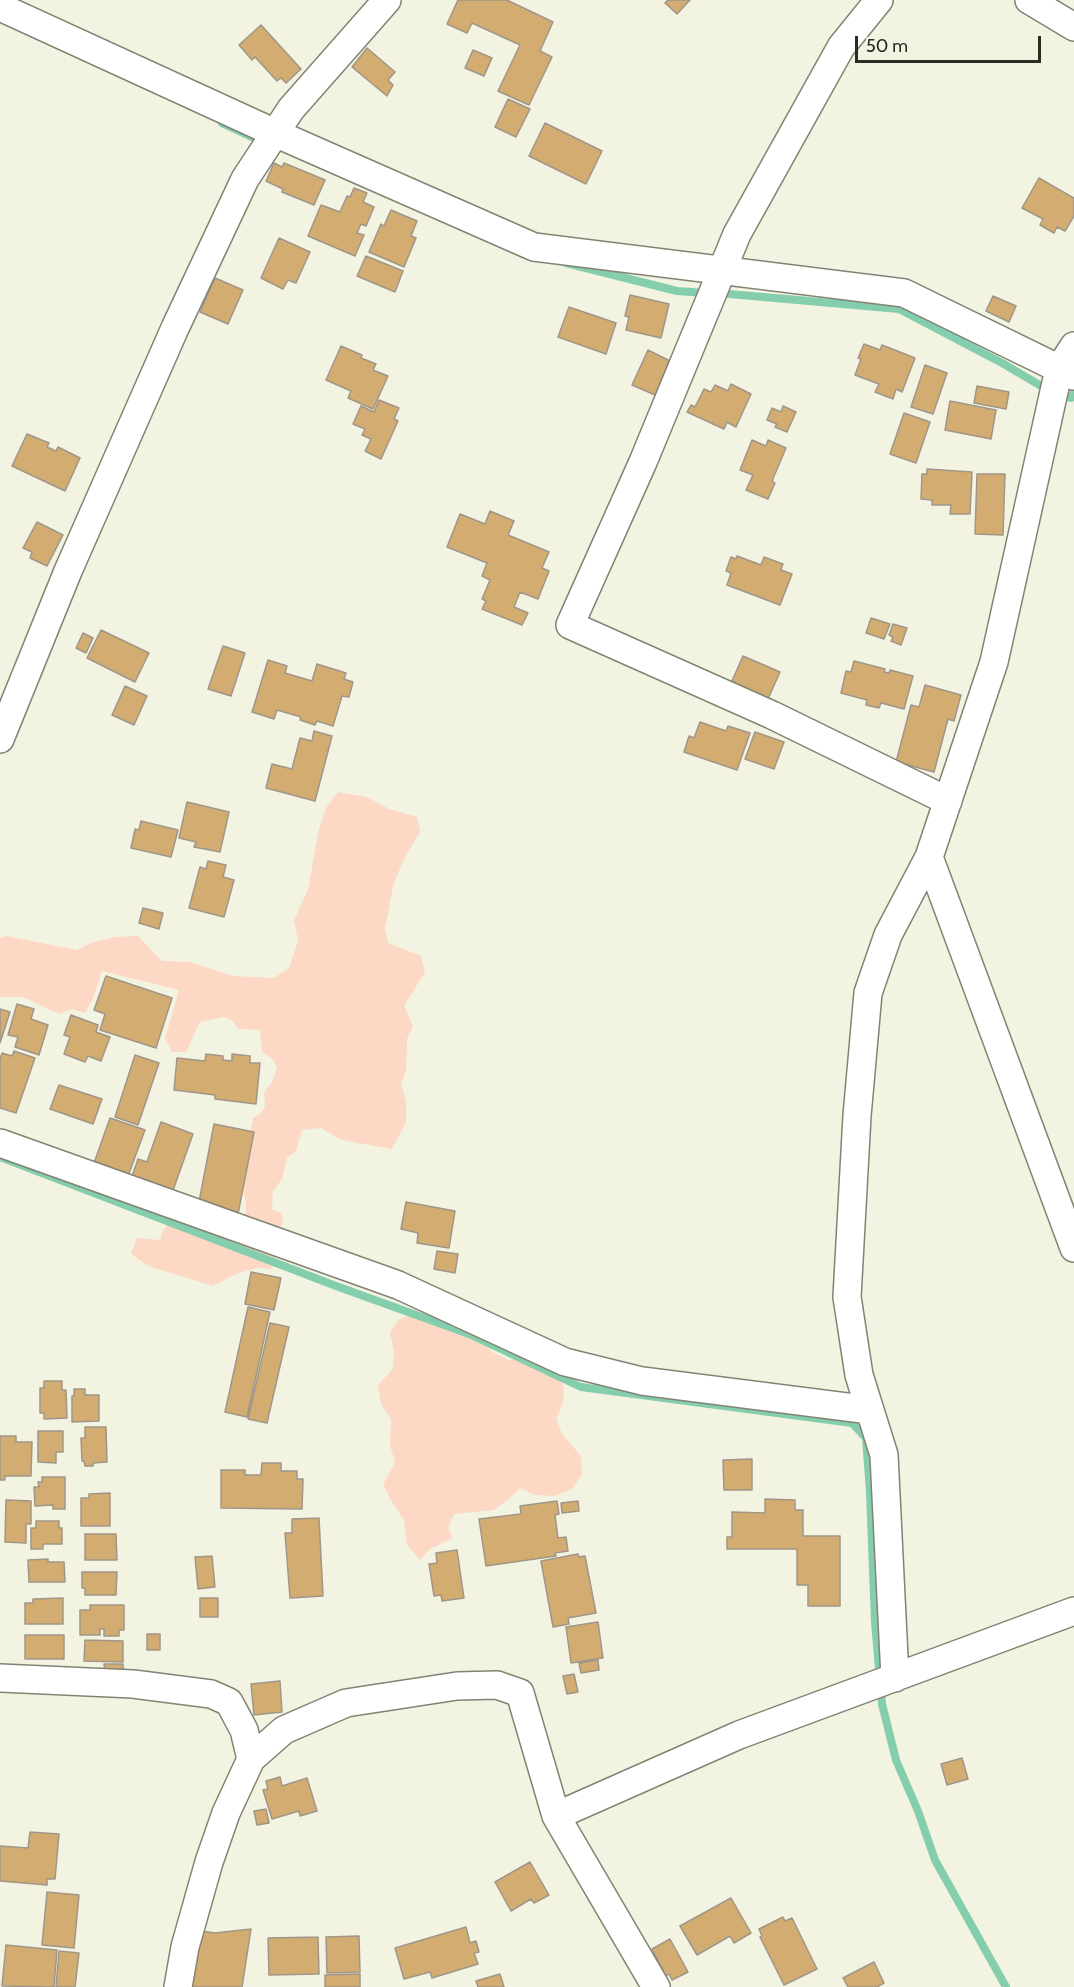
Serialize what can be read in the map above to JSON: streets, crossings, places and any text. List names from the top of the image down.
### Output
{
  "scale_bar": "50 m"
}
